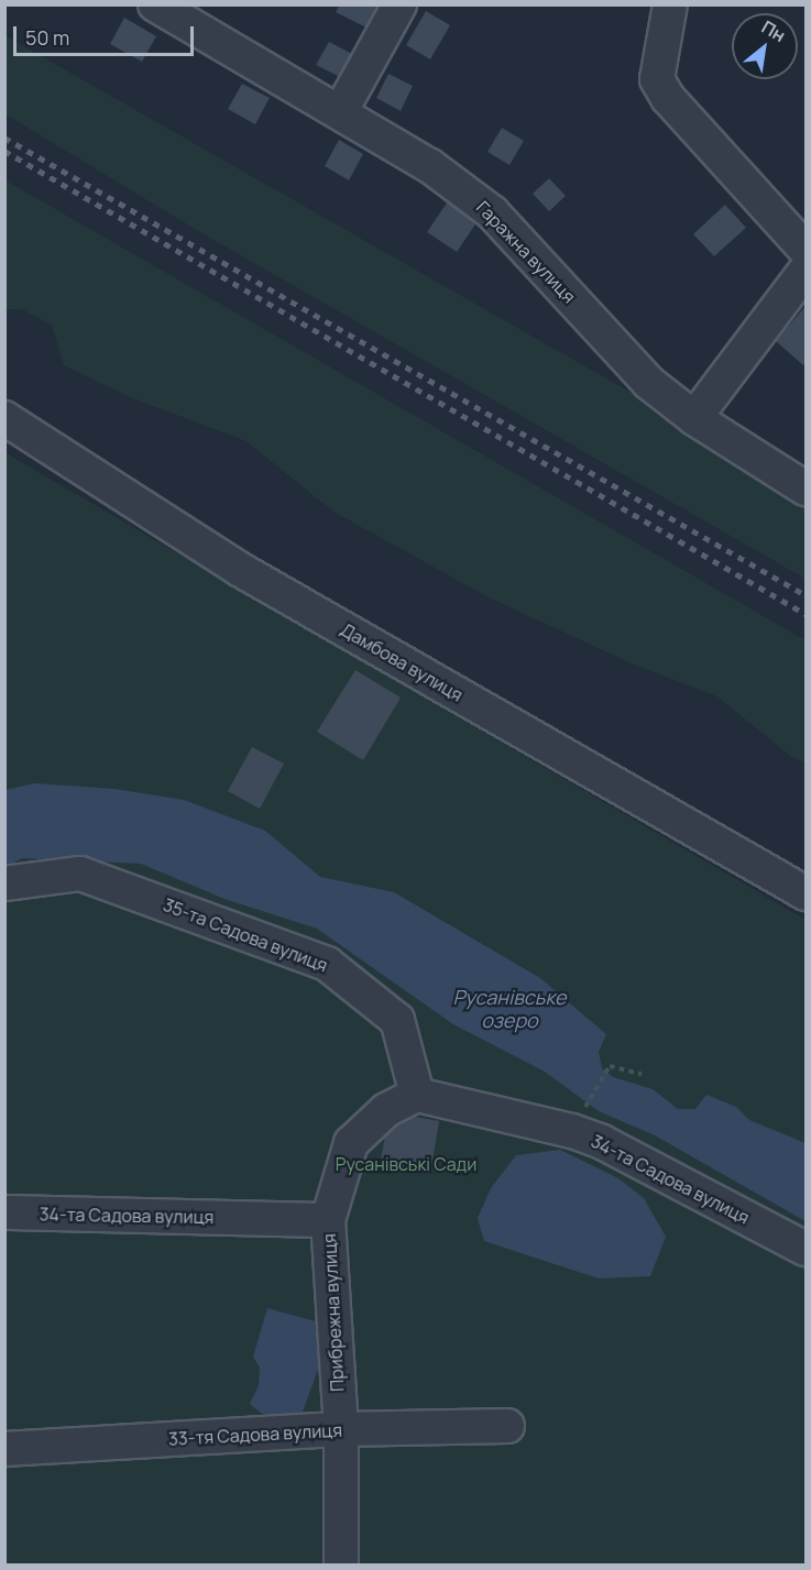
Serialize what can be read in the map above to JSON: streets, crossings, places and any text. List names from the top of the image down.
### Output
{
  "streets": {
    "street": [
      "Гаражна вулиця",
      "Дамбова вулиця",
      "35-та Садова вулиця",
      "34-та Садова вулиця",
      "Прибрежна вулиця",
      "33-тя Садова вулиця"
    ]
  },
  "crossings": [
    ["35-та Садова вулиця", "34-та Садова вулиця"],
    ["35-та Садова вулиця", "Прибрежна вулиця"],
    ["34-та Садова вулиця", "Прибрежна вулиця"],
    ["Прибрежна вулиця", "33-тя Садова вулиця"]
  ],
  "water": ["Русанівське озеро"],
  "parks": ["Русанівські Сади"],
  "scale_bar": "50 m",
  "north": "top right"
}
